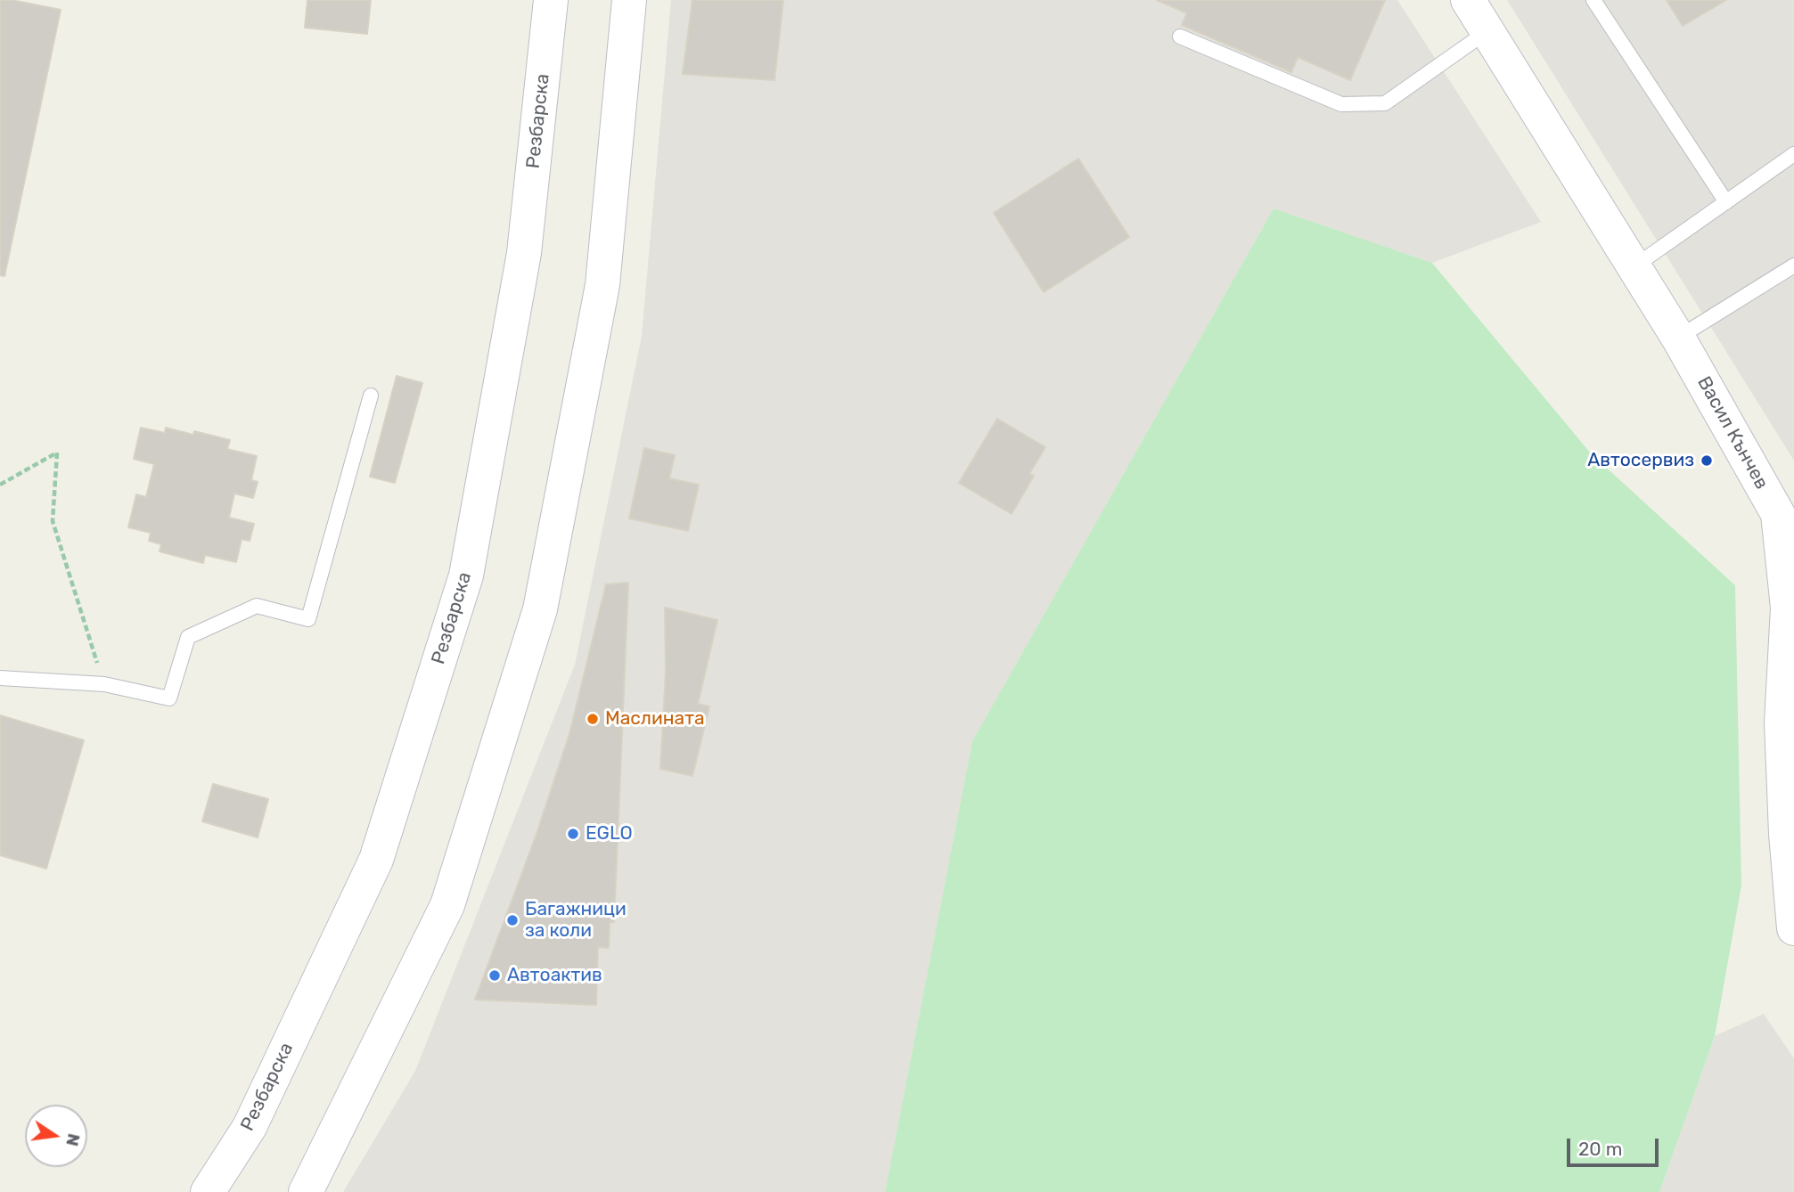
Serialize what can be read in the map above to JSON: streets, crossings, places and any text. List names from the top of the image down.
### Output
{
  "streets": {
    "street": ["Резбарска", "Васил Кънчев"]
  },
  "places": [
    "Автосервиз",
    "Маслината",
    "EGLO",
    "Багажници за коли",
    "Автоактив"
  ],
  "scale_bar": "20 m",
  "north": "right"
}
